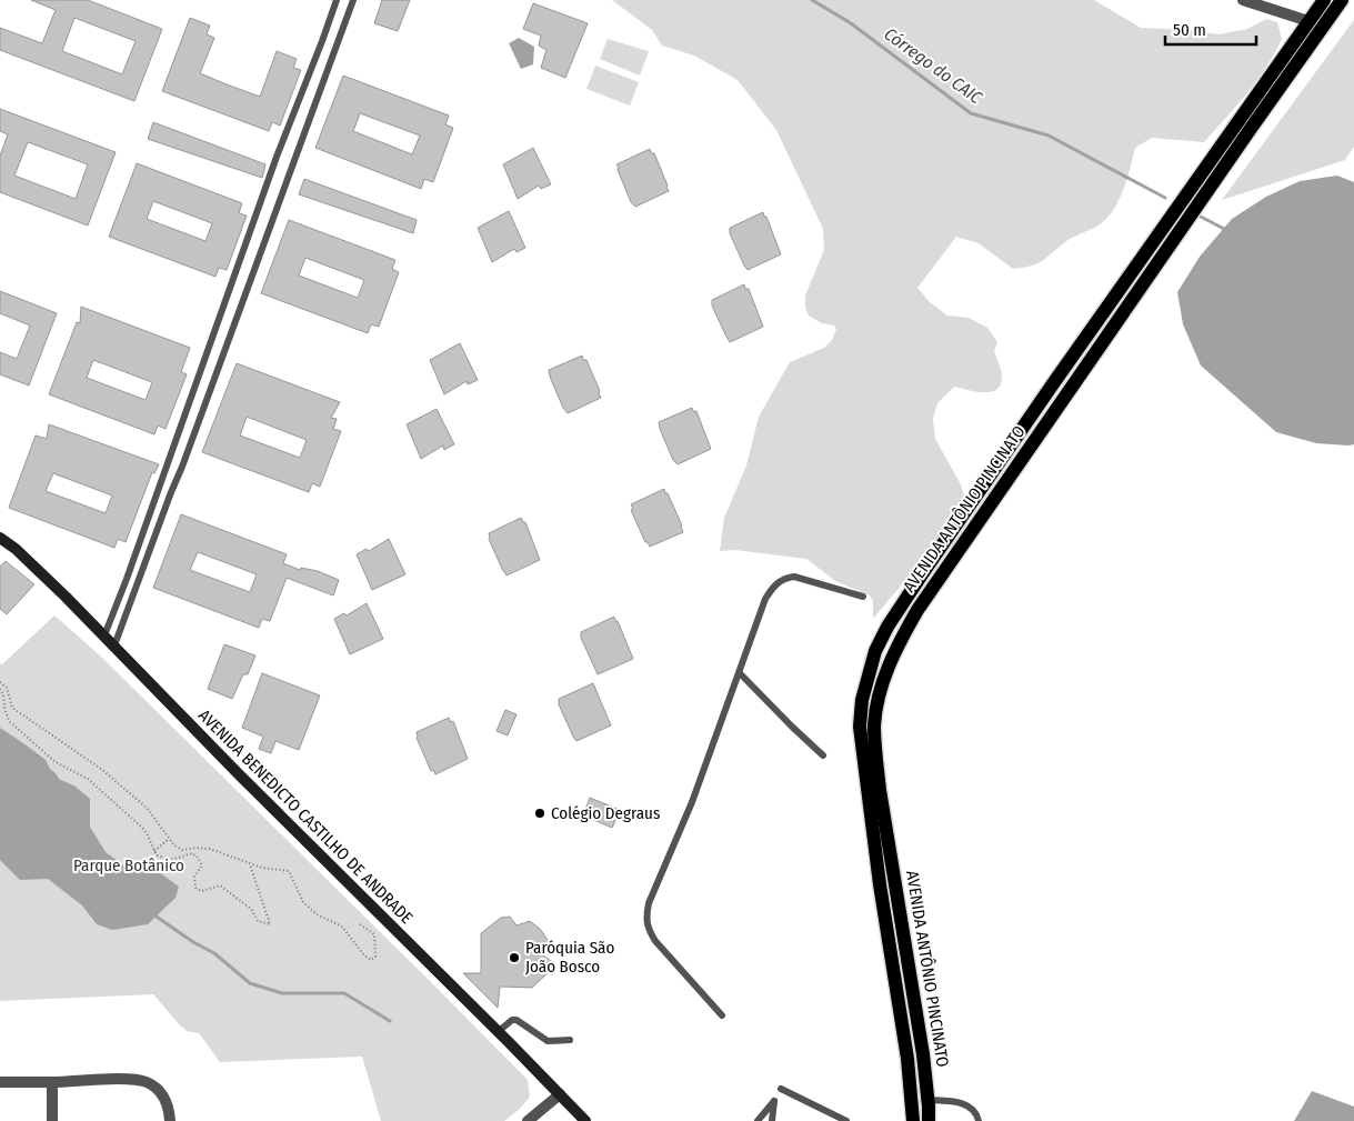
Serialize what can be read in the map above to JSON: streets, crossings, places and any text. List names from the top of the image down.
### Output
{
  "streets": {
    "main road": ["AVENIDA ANTÔNIO PINCINATO", "AVENIDA BENEDICTO CASTILHO DE ANDRADE"]
  },
  "water": ["Córrego do CAIC"],
  "parks": ["Parque Botânico"],
  "places": ["Colégio Degraus", "Paróquia São João Bosco"],
  "scale_bar": "50 m"
}
